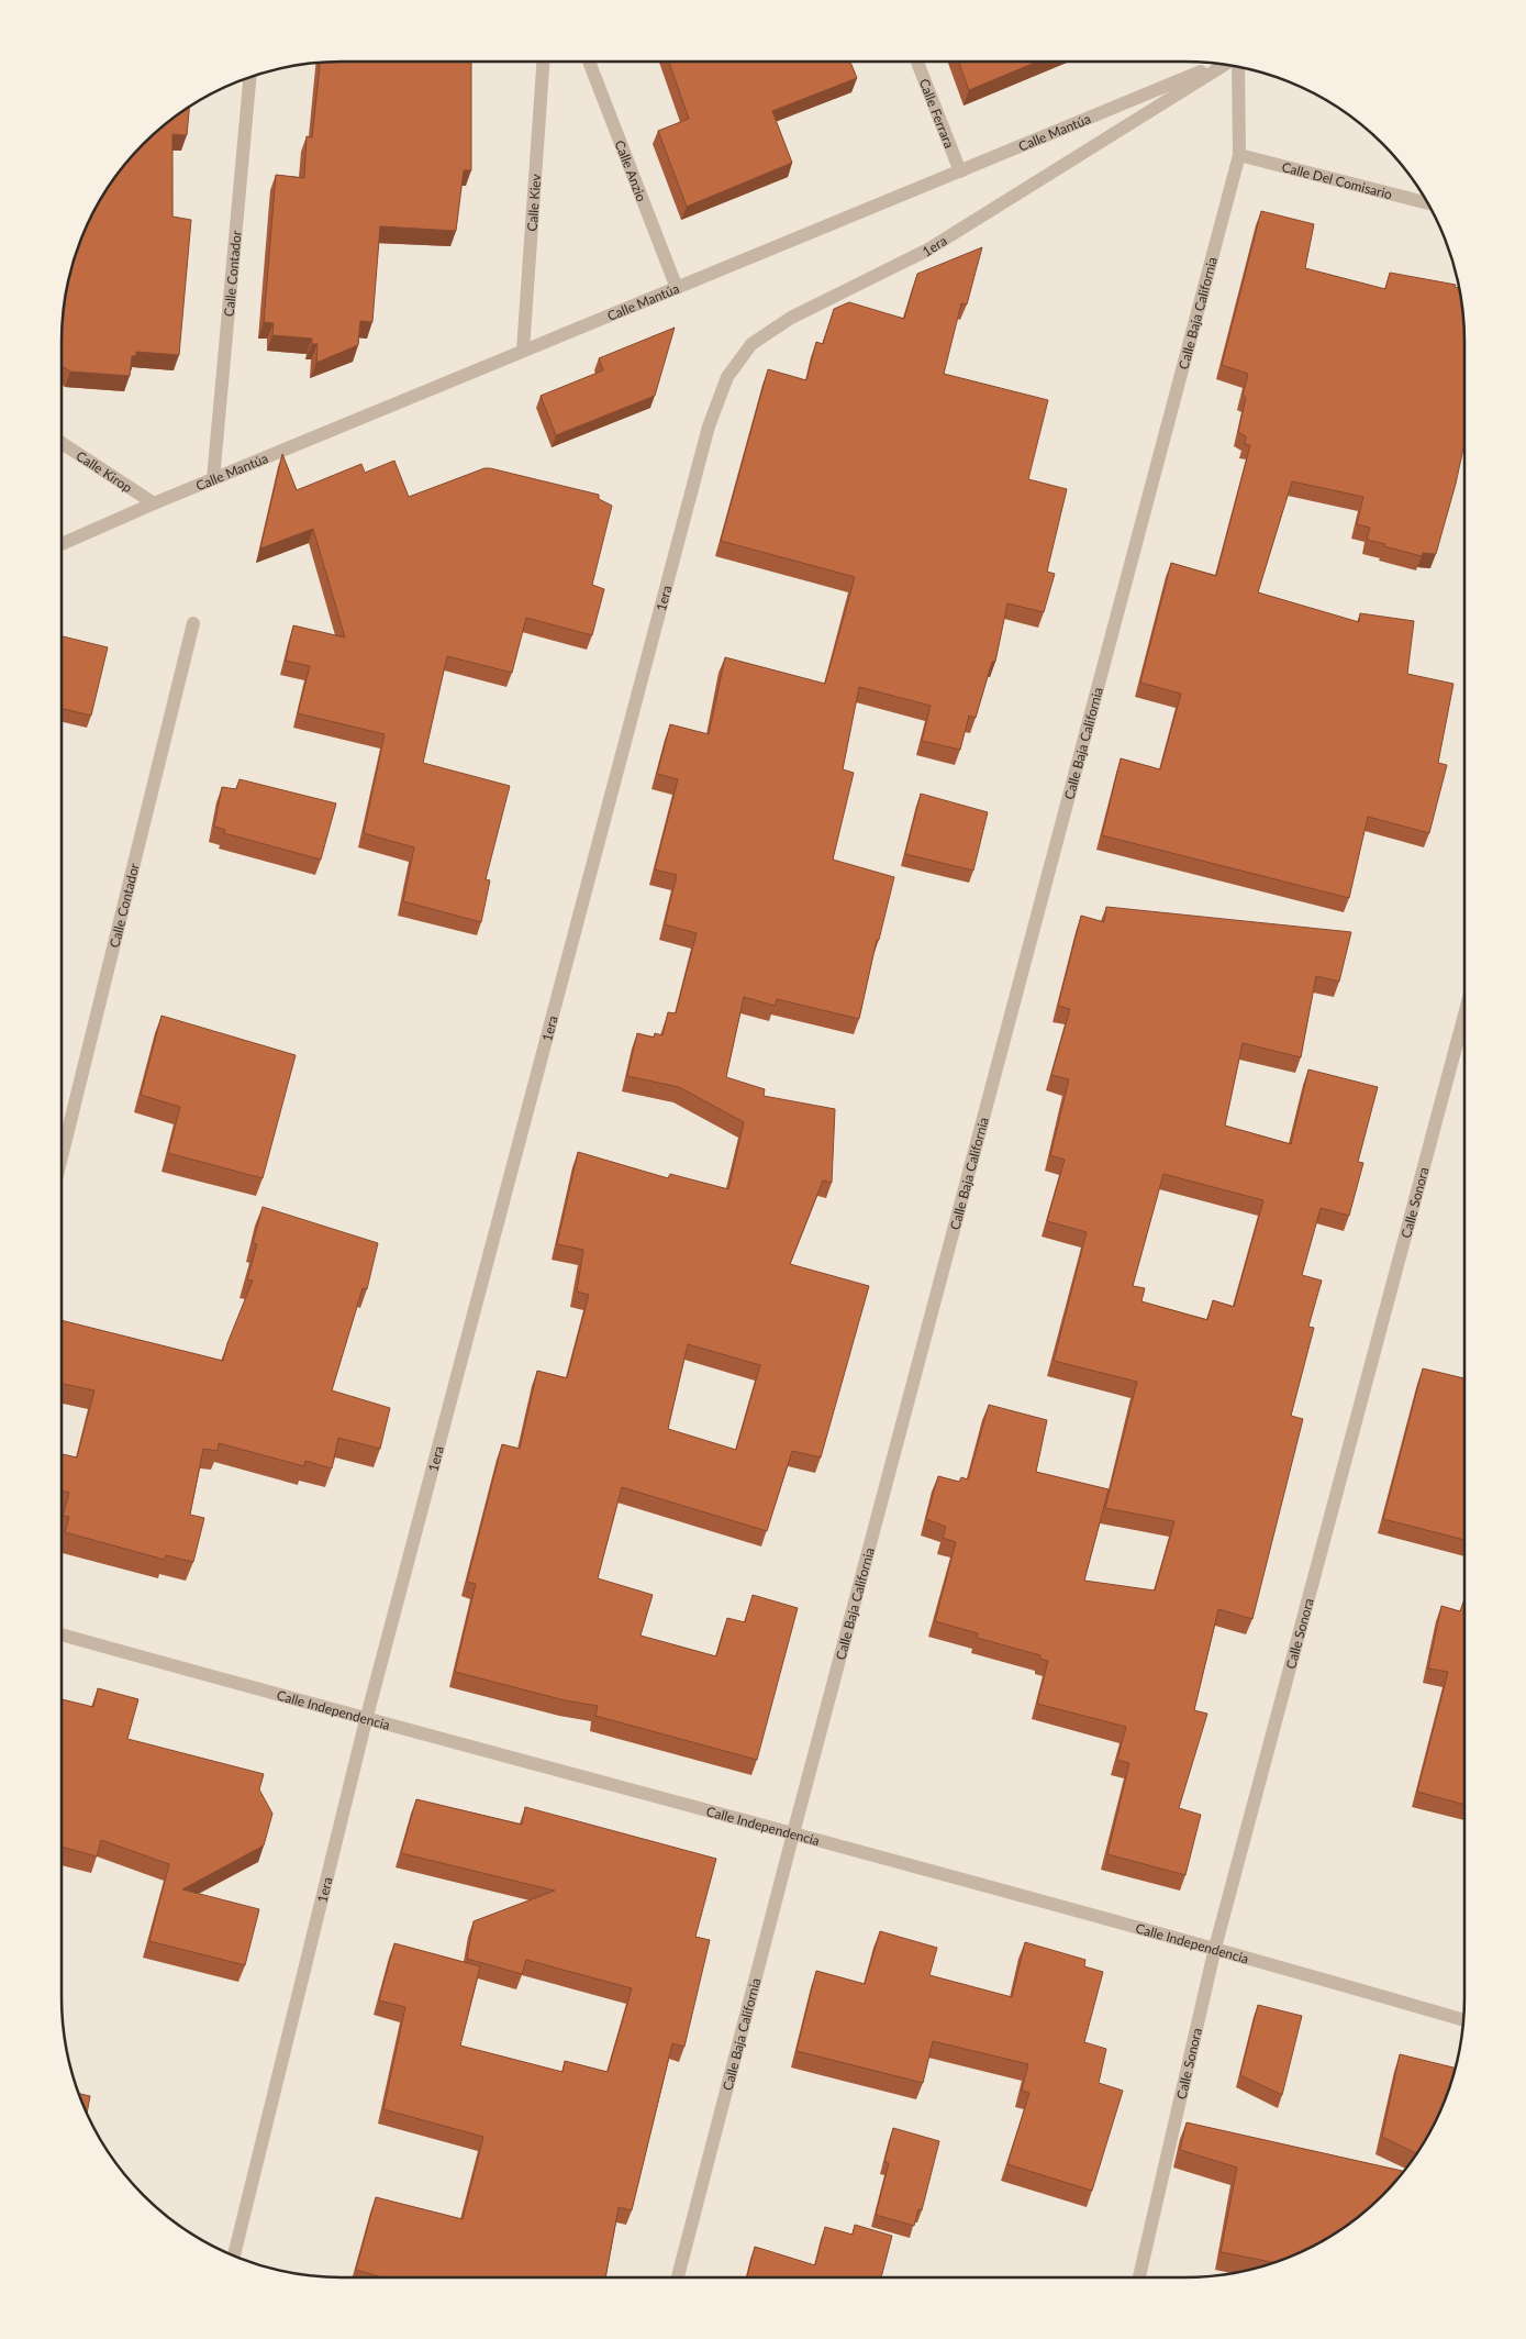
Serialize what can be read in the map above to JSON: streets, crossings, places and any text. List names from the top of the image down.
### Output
{
  "streets": {
    "street": [
      "Calle Ferrara",
      "Calle Mantúa",
      "Calle Anzio",
      "Calle Del Comisario",
      "Calle Kiev",
      "1era",
      "Calle Contador",
      "Calle Baja California",
      "Calle Kirop",
      "Calle Sonora",
      "Calle Independencia"
    ]
  },
  "crossings": [
    ["Calle Ferrara", "Calle Mantúa"],
    ["Calle Mantúa", "Calle Anzio"],
    ["Calle Mantúa", "Calle Kiev"],
    ["Calle Mantúa", "Calle Contador"],
    ["Calle Mantúa", "Calle Kirop"],
    ["Calle Del Comisario", "Calle Baja California"],
    ["1era", "Calle Independencia"],
    ["Calle Baja California", "Calle Independencia"],
    ["Calle Sonora", "Calle Independencia"]
  ]
}
